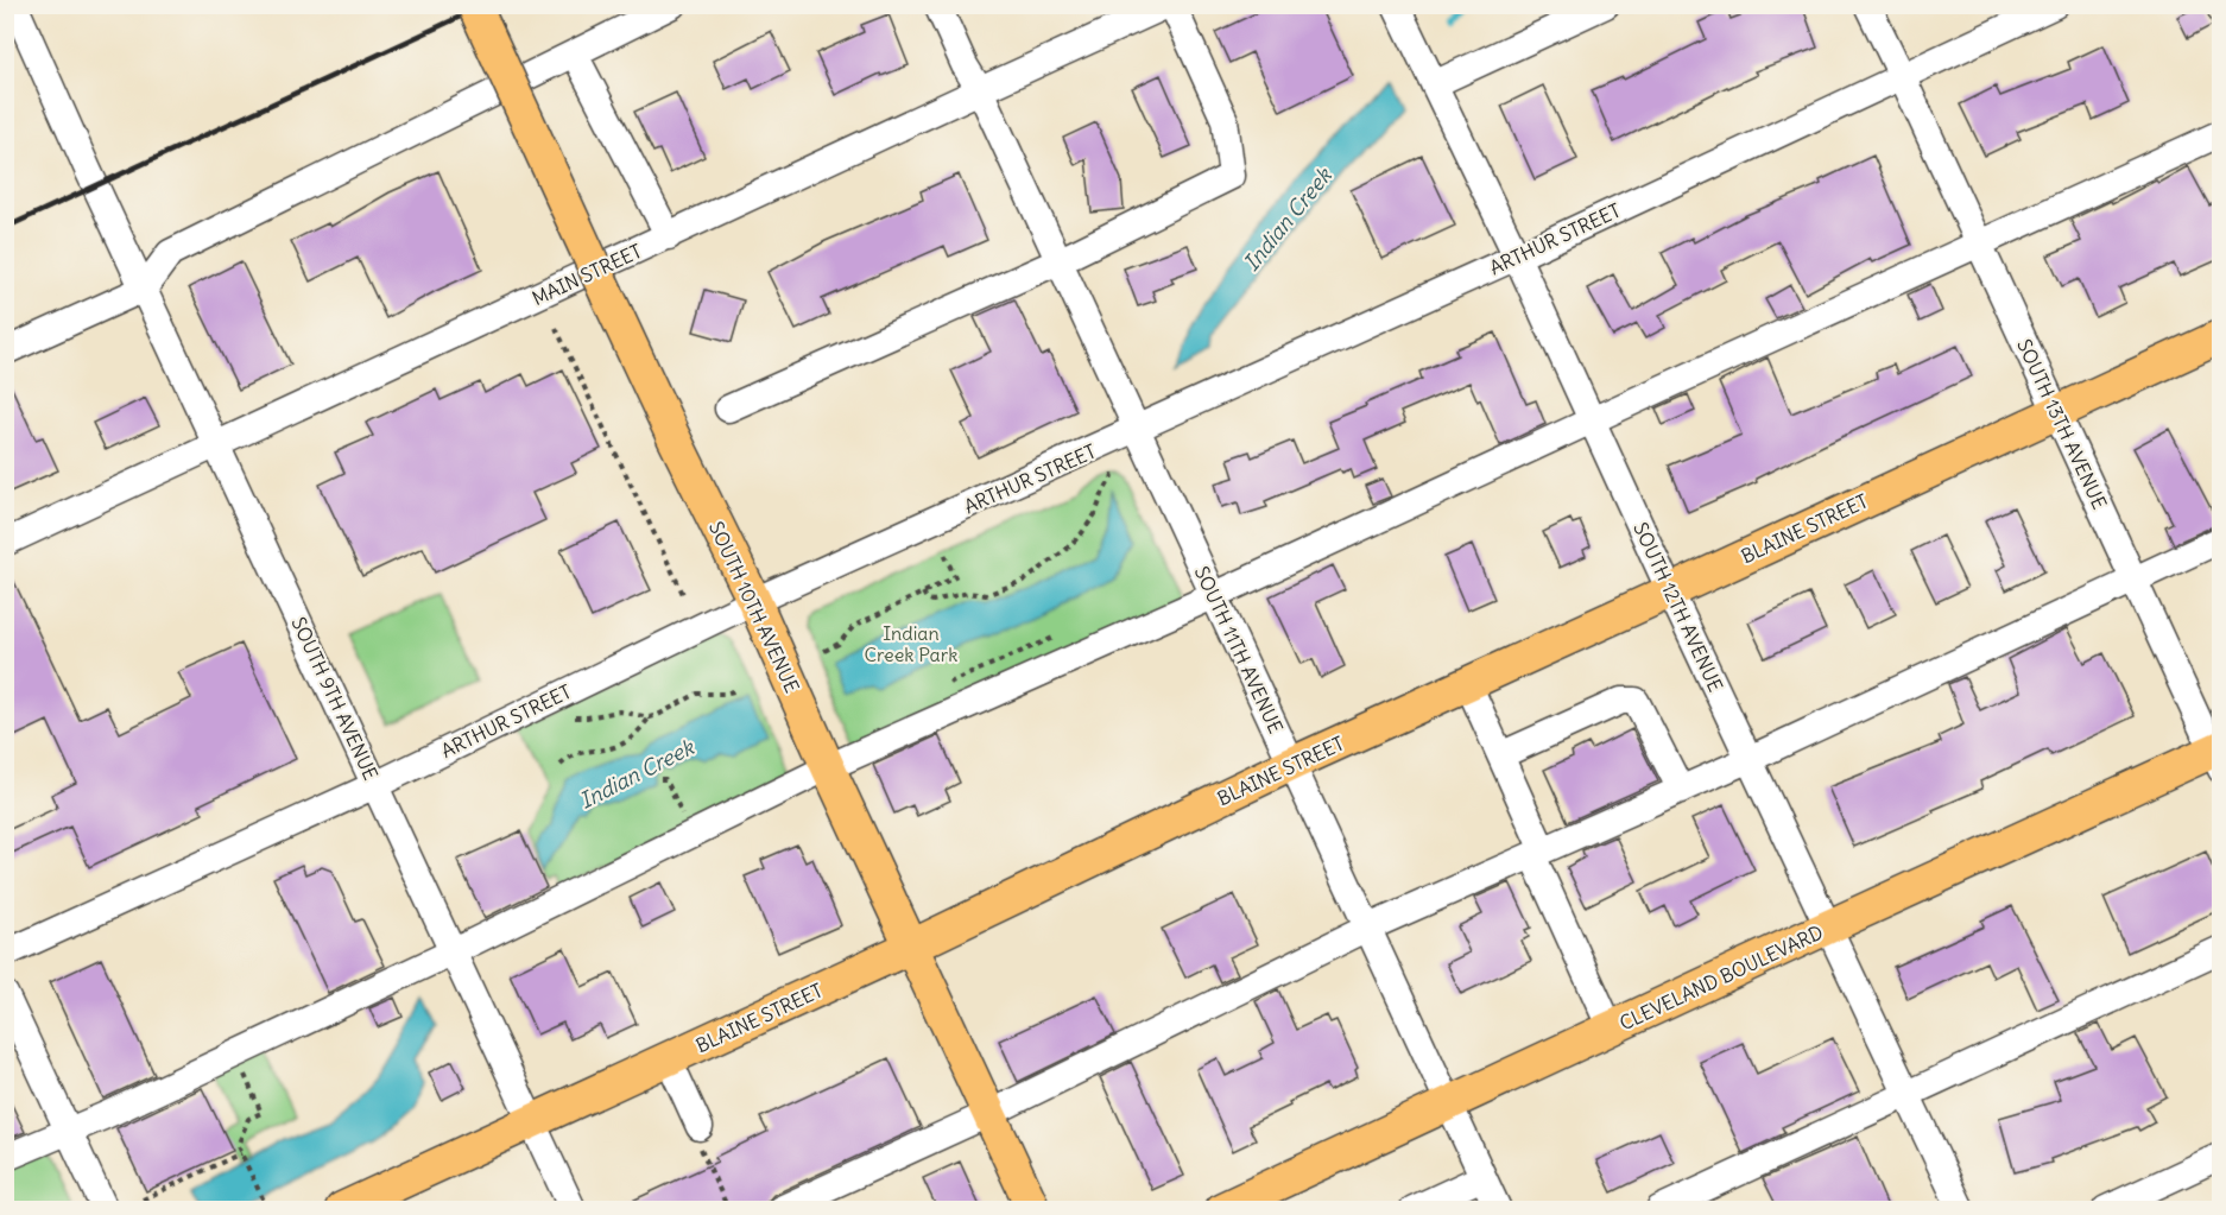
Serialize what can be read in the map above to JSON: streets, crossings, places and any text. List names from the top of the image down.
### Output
{
  "streets": {
    "main road": ["BLAINE STREET", "SOUTH 10TH AVENUE", "CLEVELAND BOULEVARD"],
    "street": [
      "ARTHUR STREET",
      "MAIN STREET",
      "SOUTH 13TH AVENUE",
      "SOUTH 12TH AVENUE",
      "SOUTH 11TH AVENUE",
      "SOUTH 9TH AVENUE"
    ]
  },
  "crossings": [
    ["ARTHUR STREET", "SOUTH 13TH AVENUE"],
    ["ARTHUR STREET", "SOUTH 10TH AVENUE"],
    ["ARTHUR STREET", "SOUTH 12TH AVENUE"],
    ["ARTHUR STREET", "SOUTH 11TH AVENUE"],
    ["ARTHUR STREET", "SOUTH 9TH AVENUE"],
    ["MAIN STREET", "SOUTH 11TH AVENUE"],
    ["MAIN STREET", "SOUTH 9TH AVENUE"],
    ["SOUTH 13TH AVENUE", "BLAINE STREET"],
    ["SOUTH 13TH AVENUE", "CLEVELAND BOULEVARD"],
    ["BLAINE STREET", "SOUTH 10TH AVENUE"],
    ["BLAINE STREET", "SOUTH 12TH AVENUE"],
    ["BLAINE STREET", "SOUTH 11TH AVENUE"],
    ["BLAINE STREET", "SOUTH 9TH AVENUE"],
    ["SOUTH 12TH AVENUE", "CLEVELAND BOULEVARD"],
    ["SOUTH 11TH AVENUE", "CLEVELAND BOULEVARD"]
  ],
  "water": ["Indian Creek"],
  "parks": ["Indian Creek Park"]
}
